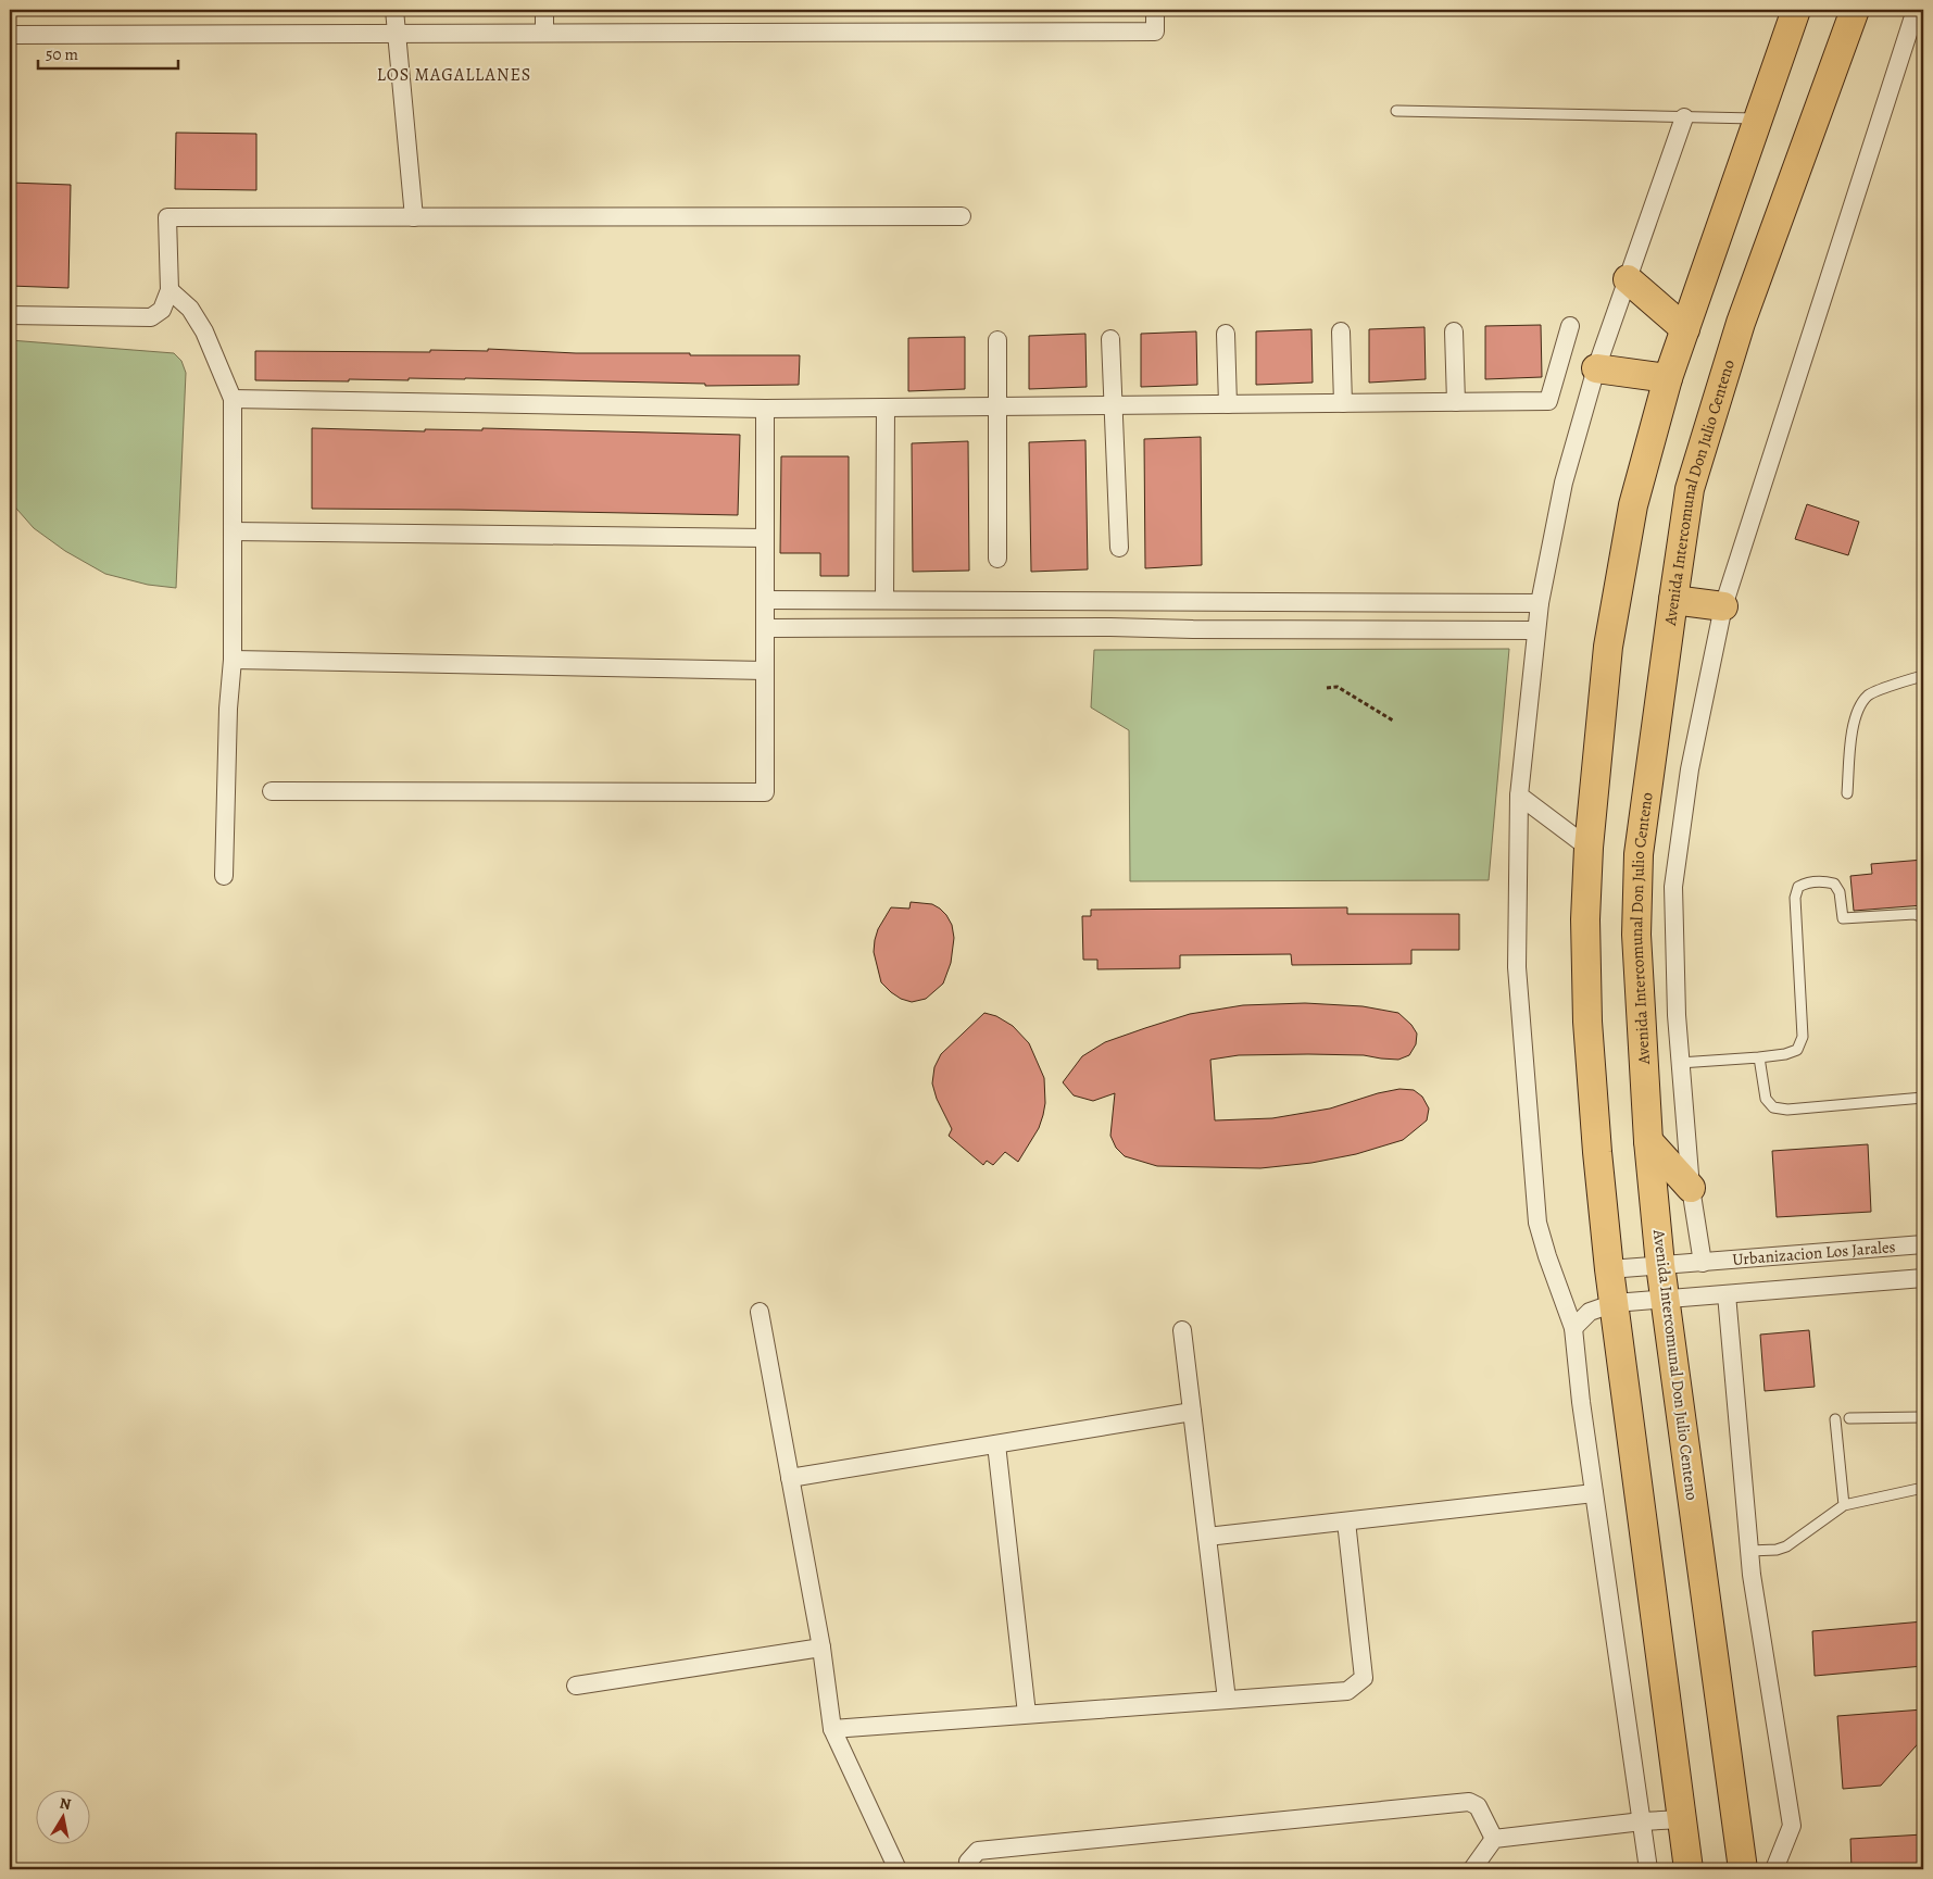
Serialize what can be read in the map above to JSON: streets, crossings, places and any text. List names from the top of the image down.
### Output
{
  "streets": {
    "main road": ["Avenida Intercomunal Don Julio Centeno"],
    "street": ["Urbanizacion Los Jarales"]
  },
  "crossings": [
    ["Avenida Intercomunal Don Julio Centeno", "Urbanizacion Los Jarales"]
  ],
  "districts": ["LOS MAGALLANES"],
  "scale_bar": "50 m",
  "north": "top"
}
